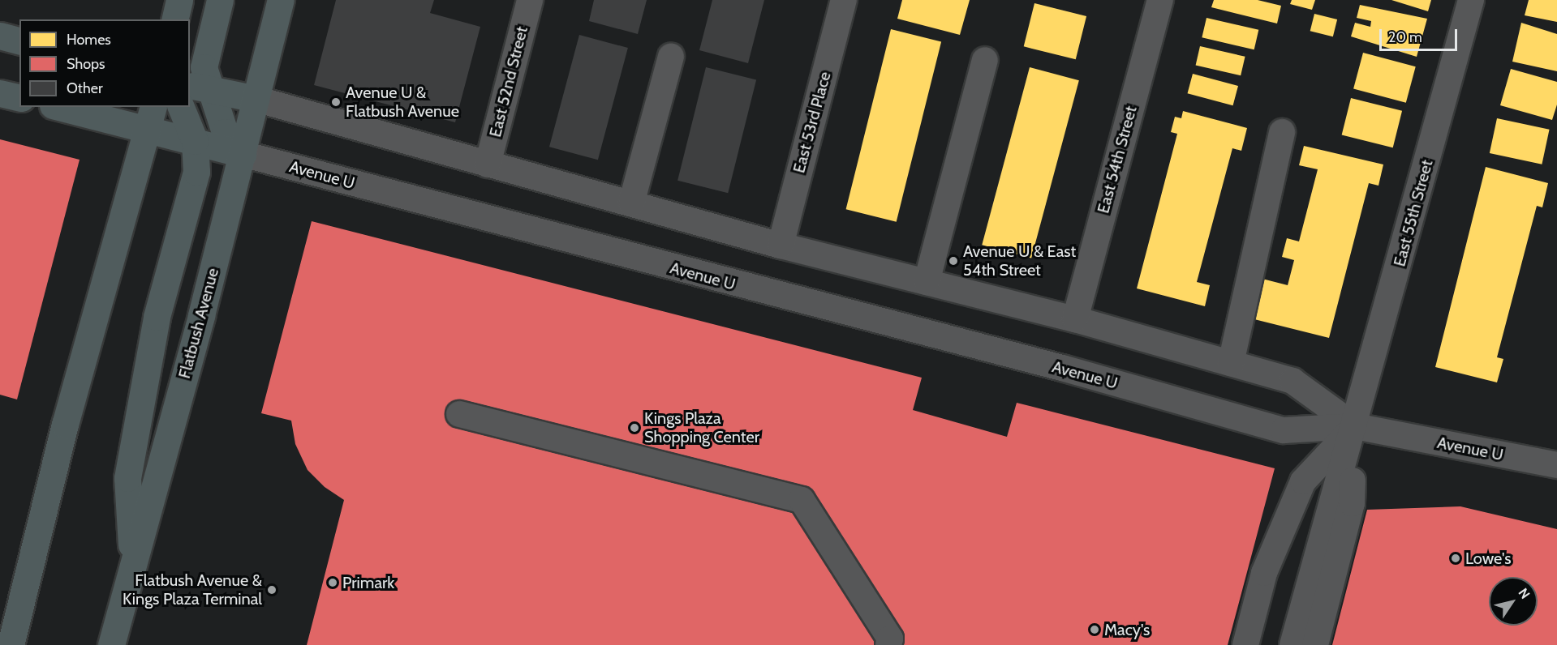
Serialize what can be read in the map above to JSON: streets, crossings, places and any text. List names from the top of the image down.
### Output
{
  "streets": {
    "main road": ["Avenue U", "Flatbush Avenue"],
    "street": [
      "East 52nd Street",
      "East 53rd Place",
      "East 54th Street",
      "East 55th Street"
    ]
  },
  "crossings": [
    ["East 52nd Street", "Avenue U"],
    ["East 53rd Place", "Avenue U"],
    ["East 54th Street", "Avenue U"],
    ["Avenue U", "East 55th Street"],
    ["Avenue U", "Flatbush Avenue"]
  ],
  "places": [
    "Avenue U & Flatbush Avenue",
    "Avenue U & East 54th Street",
    "Kings Plaza Shopping Center",
    "Lowe's",
    "Primark",
    "Flatbush Avenue & Kings Plaza Terminal",
    "Macy's"
  ],
  "legend": ["Homes", "Shops", "Other"],
  "scale_bar": "20 m",
  "north": "top right"
}
